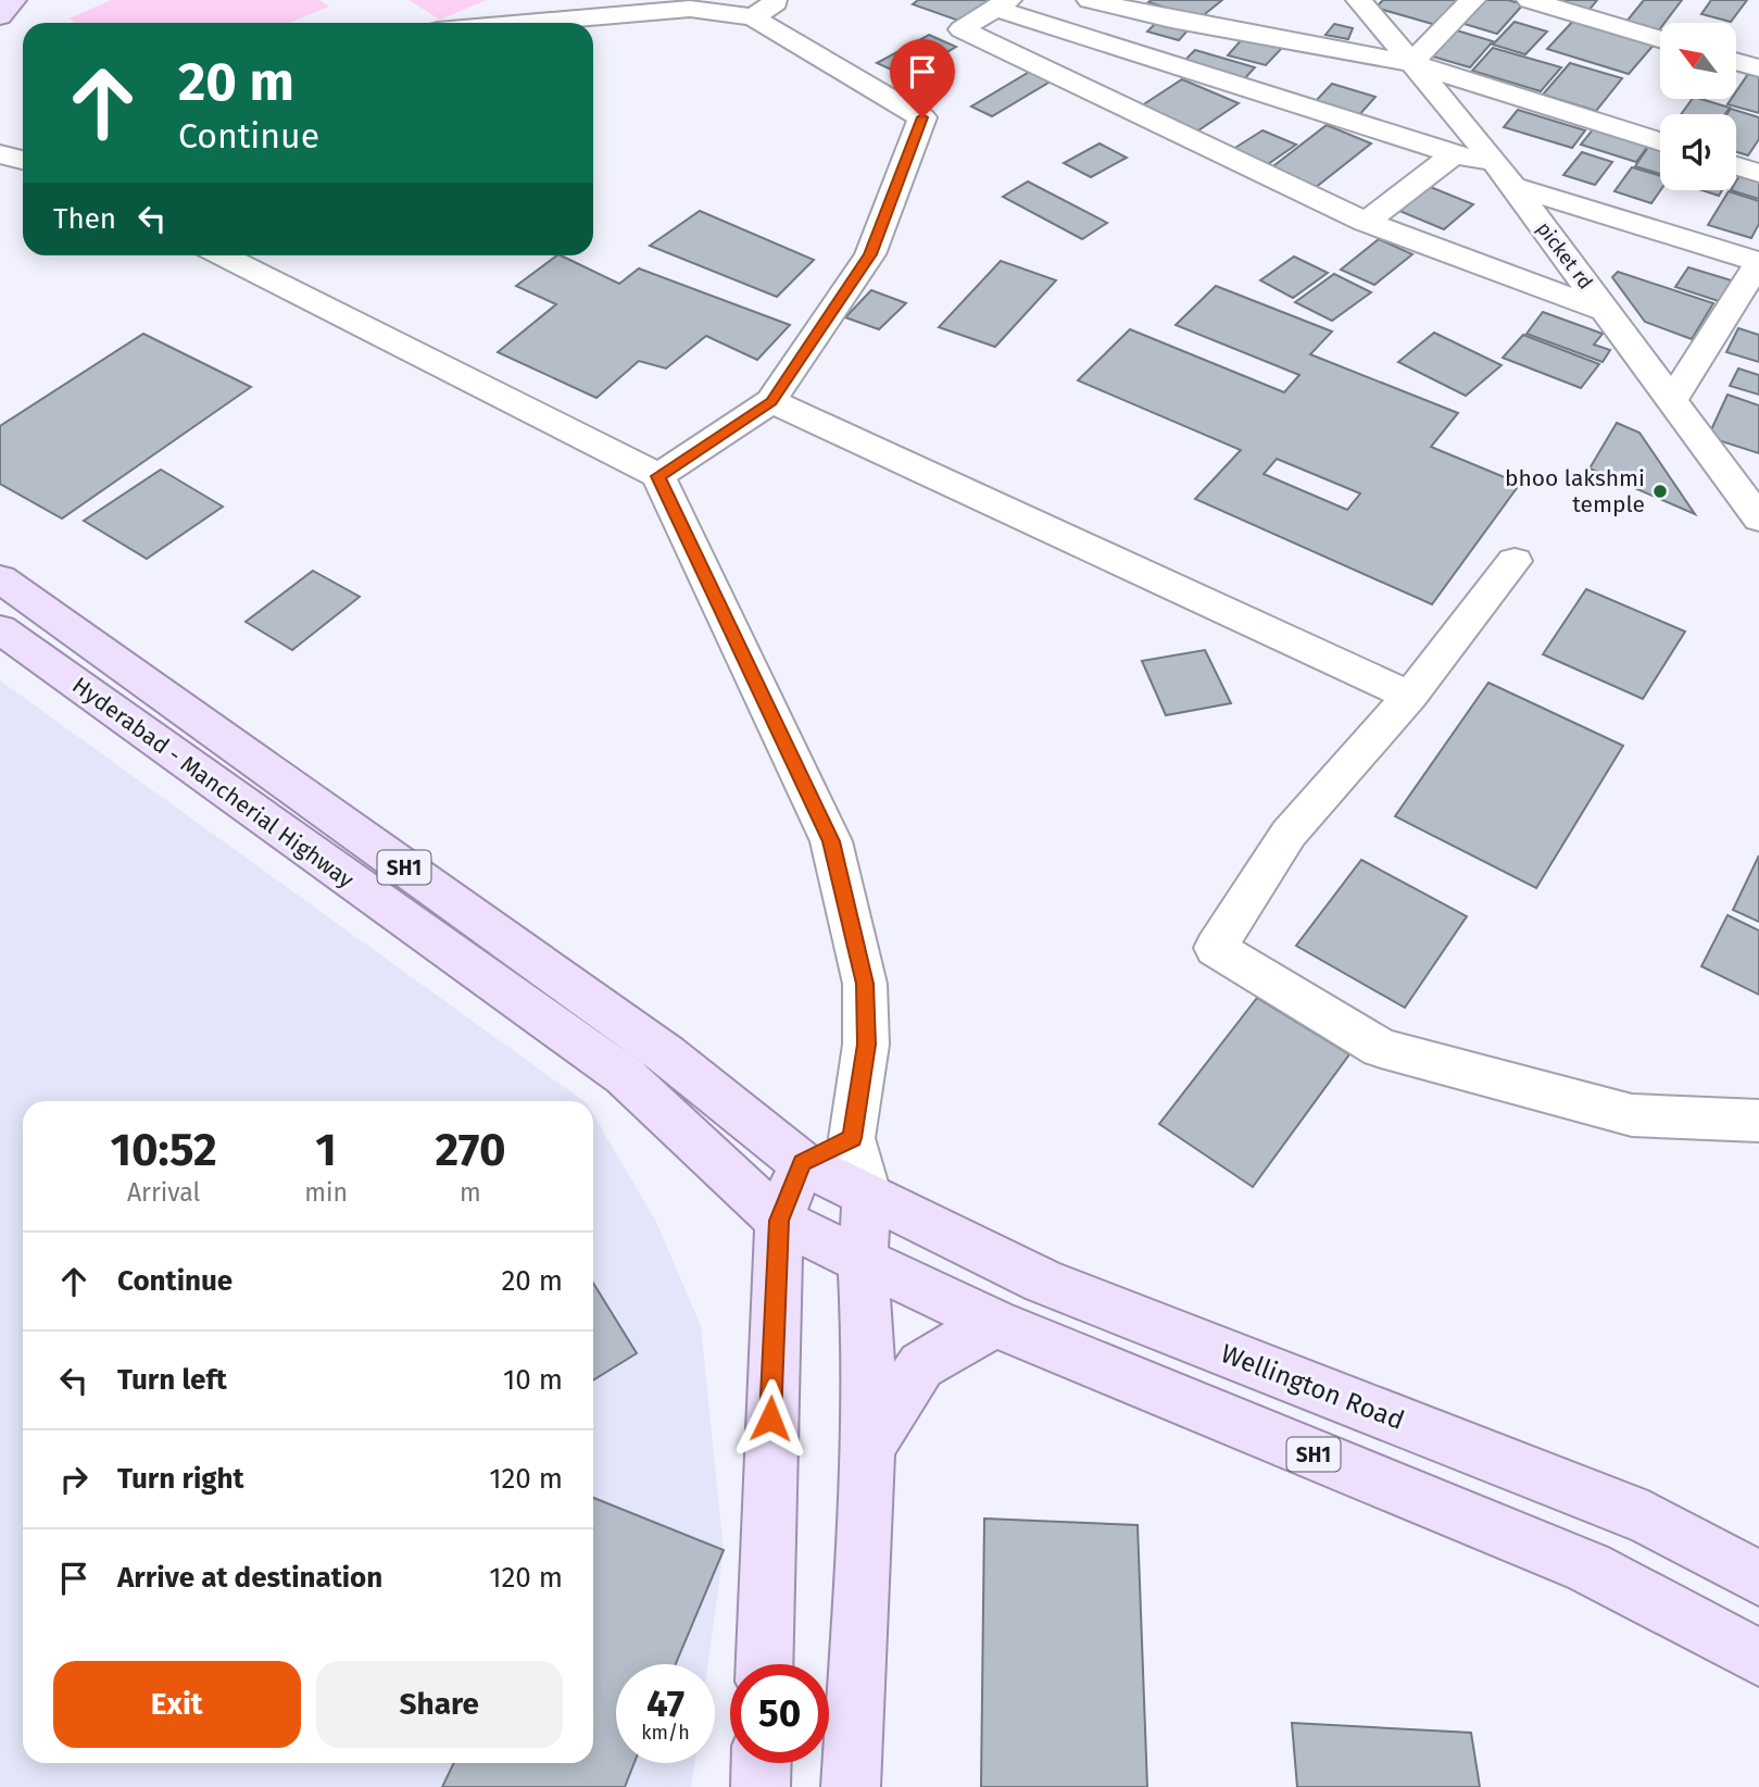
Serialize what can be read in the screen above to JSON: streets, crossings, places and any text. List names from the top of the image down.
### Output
{
  "streets": {
    "main road": ["Hyderabad - Mancherial Highway", "SH1", "Wellington Road"],
    "street": ["picket rd"]
  },
  "crossings": [
    ["Hyderabad - Mancherial Highway", "SH1"],
    ["Hyderabad - Mancherial Highway", "Wellington Road"]
  ],
  "places": ["bhoo lakshmi temple"],
  "north": "top left",
  "page": {
    "turn": ["20 m", "Continue"],
    "then": "Then",
    "eta": [
      "10:52",
      "Arrival",
      "1",
      "min",
      "270",
      "m"
    ],
    "list": [
      {
        "name": "Continue",
        "value": "20 m"
      },
      {
        "name": "Turn left",
        "value": "10 m"
      },
      {
        "name": "Turn right",
        "value": "120 m"
      },
      {
        "name": "Arrive at destination",
        "value": "120 m"
      }
    ],
    "buttons": ["Exit", "Share"],
    "speed": "47 km/h",
    "limit": "50"
  }
}
